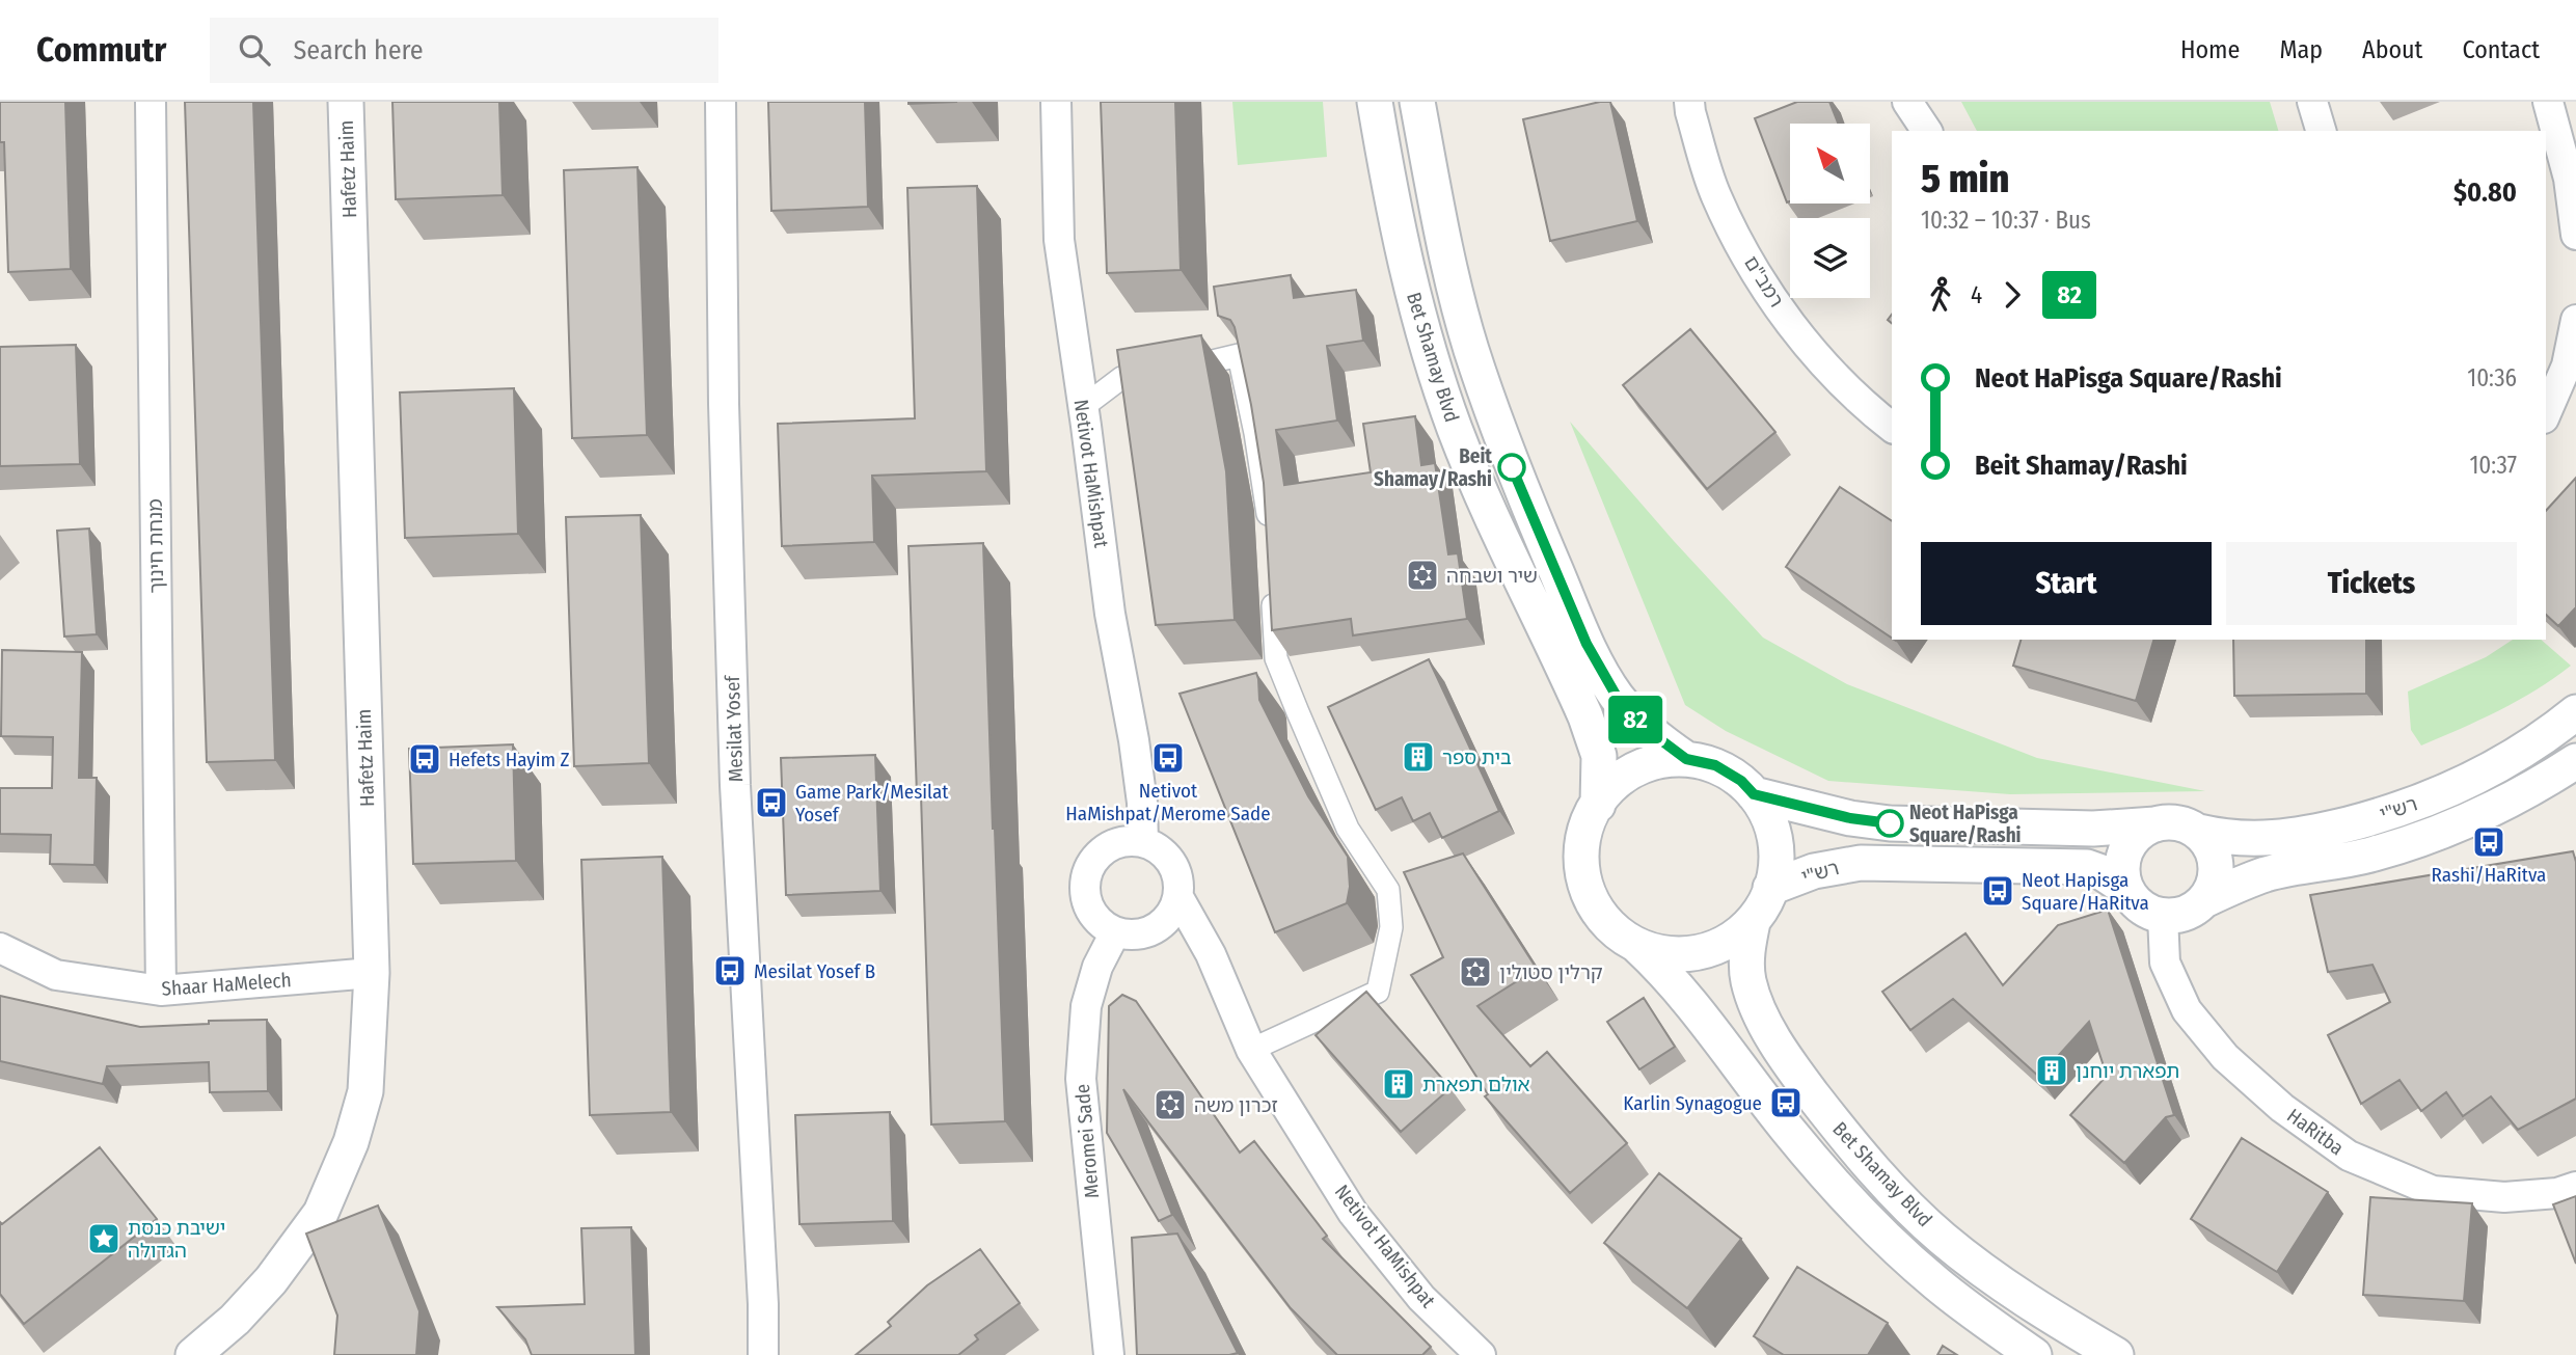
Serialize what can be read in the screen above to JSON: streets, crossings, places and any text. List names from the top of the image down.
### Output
{
  "streets": {
    "street": [
      "Hafetz Haim",
      "רמב\"ם",
      "Bet Shamay Blvd",
      "Netivot HaMishpat",
      "מנחת חינוך",
      "Mesilat Yosef",
      "רש\"י",
      "Shaar HaMelech",
      "HaRitba",
      "Meromei Sade"
    ]
  },
  "crossings": [
    ["Hafetz Haim", "Shaar HaMelech"],
    ["Bet Shamay Blvd", "רש\"י"],
    ["Netivot HaMishpat", "Meromei Sade"],
    ["מנחת חינוך", "Shaar HaMelech"],
    ["רש\"י", "HaRitba"]
  ],
  "places": {
    "other": ["Beit Shamay/Rashi", "Neot HaPisga Square/Rashi"],
    "synagogue": ["שיר ושבחה", "קרלין סטולין", "זכרון משה"],
    "building": ["בית ספר", "תפארת יוחנן", "אולם תפארת"],
    "bus stop": [
      "Netivot HaMishpat/Merome Sade",
      "Hefets Hayim Z",
      "Game Park/Mesilat Yosef",
      "Rashi/HaRitva",
      "Neot Hapisga Square/HaRitva",
      "Mesilat Yosef B",
      "Karlin Synagogue"
    ],
    "place": ["ישיבת כנסת הגדולה"]
  },
  "lines": ["bus line 82"],
  "north": "top left",
  "page": {
    "header": "Commutr",
    "search": "Search here",
    "nav": [
      "Home",
      "Map",
      "About",
      "Contact"
    ],
    "on_map": "82",
    "heading": ["5 min", "10:32 – 10:37 · Bus", "$0.80"],
    "legs": ["4", "82"],
    "list": [
      {
        "name": "Neot HaPisga Square/Rashi",
        "value": "10:36"
      },
      {
        "name": "Beit Shamay/Rashi",
        "value": "10:37"
      }
    ],
    "buttons": ["Start", "Tickets"]
  }
}
